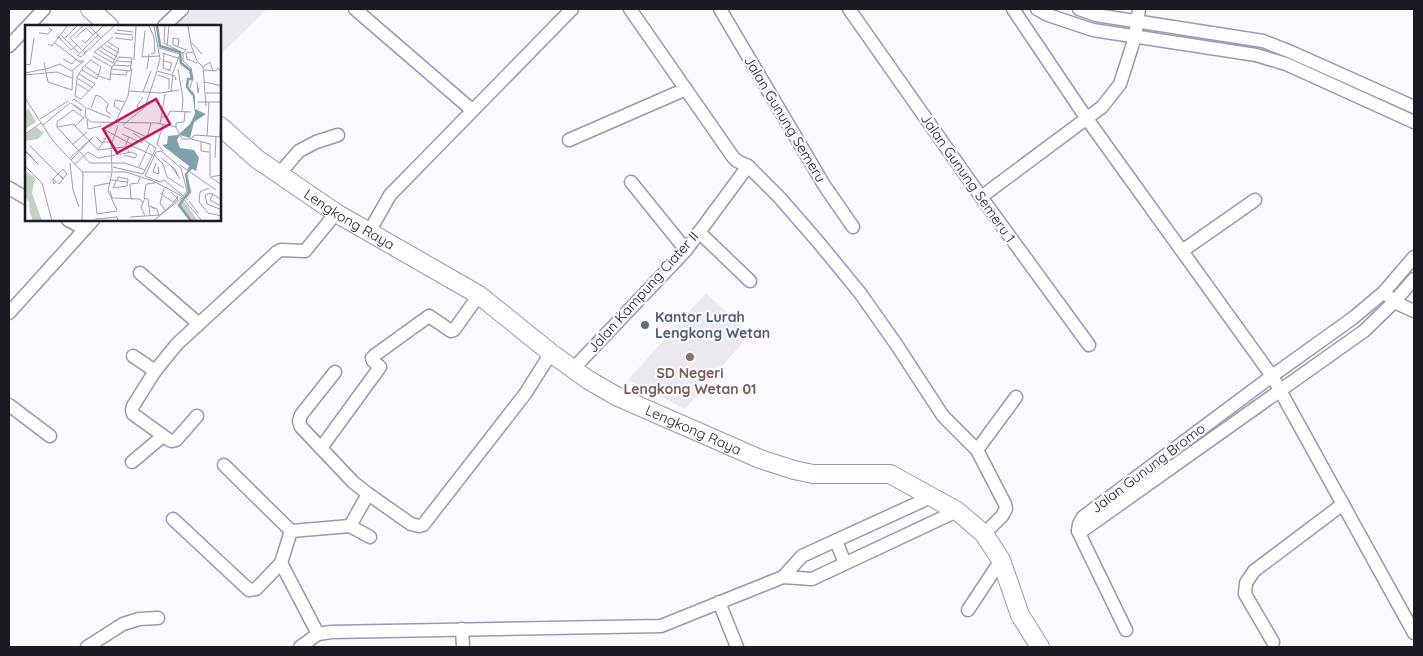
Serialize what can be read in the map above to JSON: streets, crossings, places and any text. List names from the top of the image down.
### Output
{
  "streets": {
    "street": [
      "Jalan Gunung Semeru",
      "Jalan Gunung Semeru 1",
      "Lengkong Raya",
      "Jalan Kampung Ciater II",
      "Jalan Gunung Bromo"
    ]
  },
  "crossings": [
    ["Lengkong Raya", "Jalan Kampung Ciater II"]
  ],
  "places": ["Kantor Lurah Lengkong Wetan", "SD Negeri Lengkong Wetan 01"]
}
